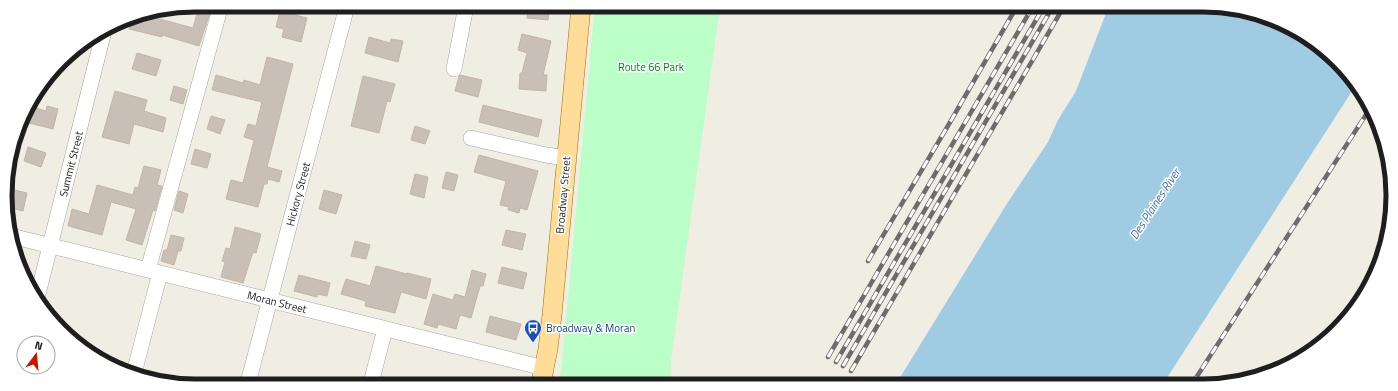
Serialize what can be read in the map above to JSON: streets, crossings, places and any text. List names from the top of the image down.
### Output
{
  "streets": {
    "main road": ["Broadway Street"],
    "street": ["Summit Street", "Hickory Street", "Moran Street"]
  },
  "crossings": [
    ["Summit Street", "Moran Street"],
    ["Hickory Street", "Moran Street"],
    ["Broadway Street", "Moran Street"]
  ],
  "water": ["Des Plaines River"],
  "parks": ["Route 66 Park"],
  "places": {
    "bus stop": ["Broadway & Moran"]
  },
  "north": "top"
}
